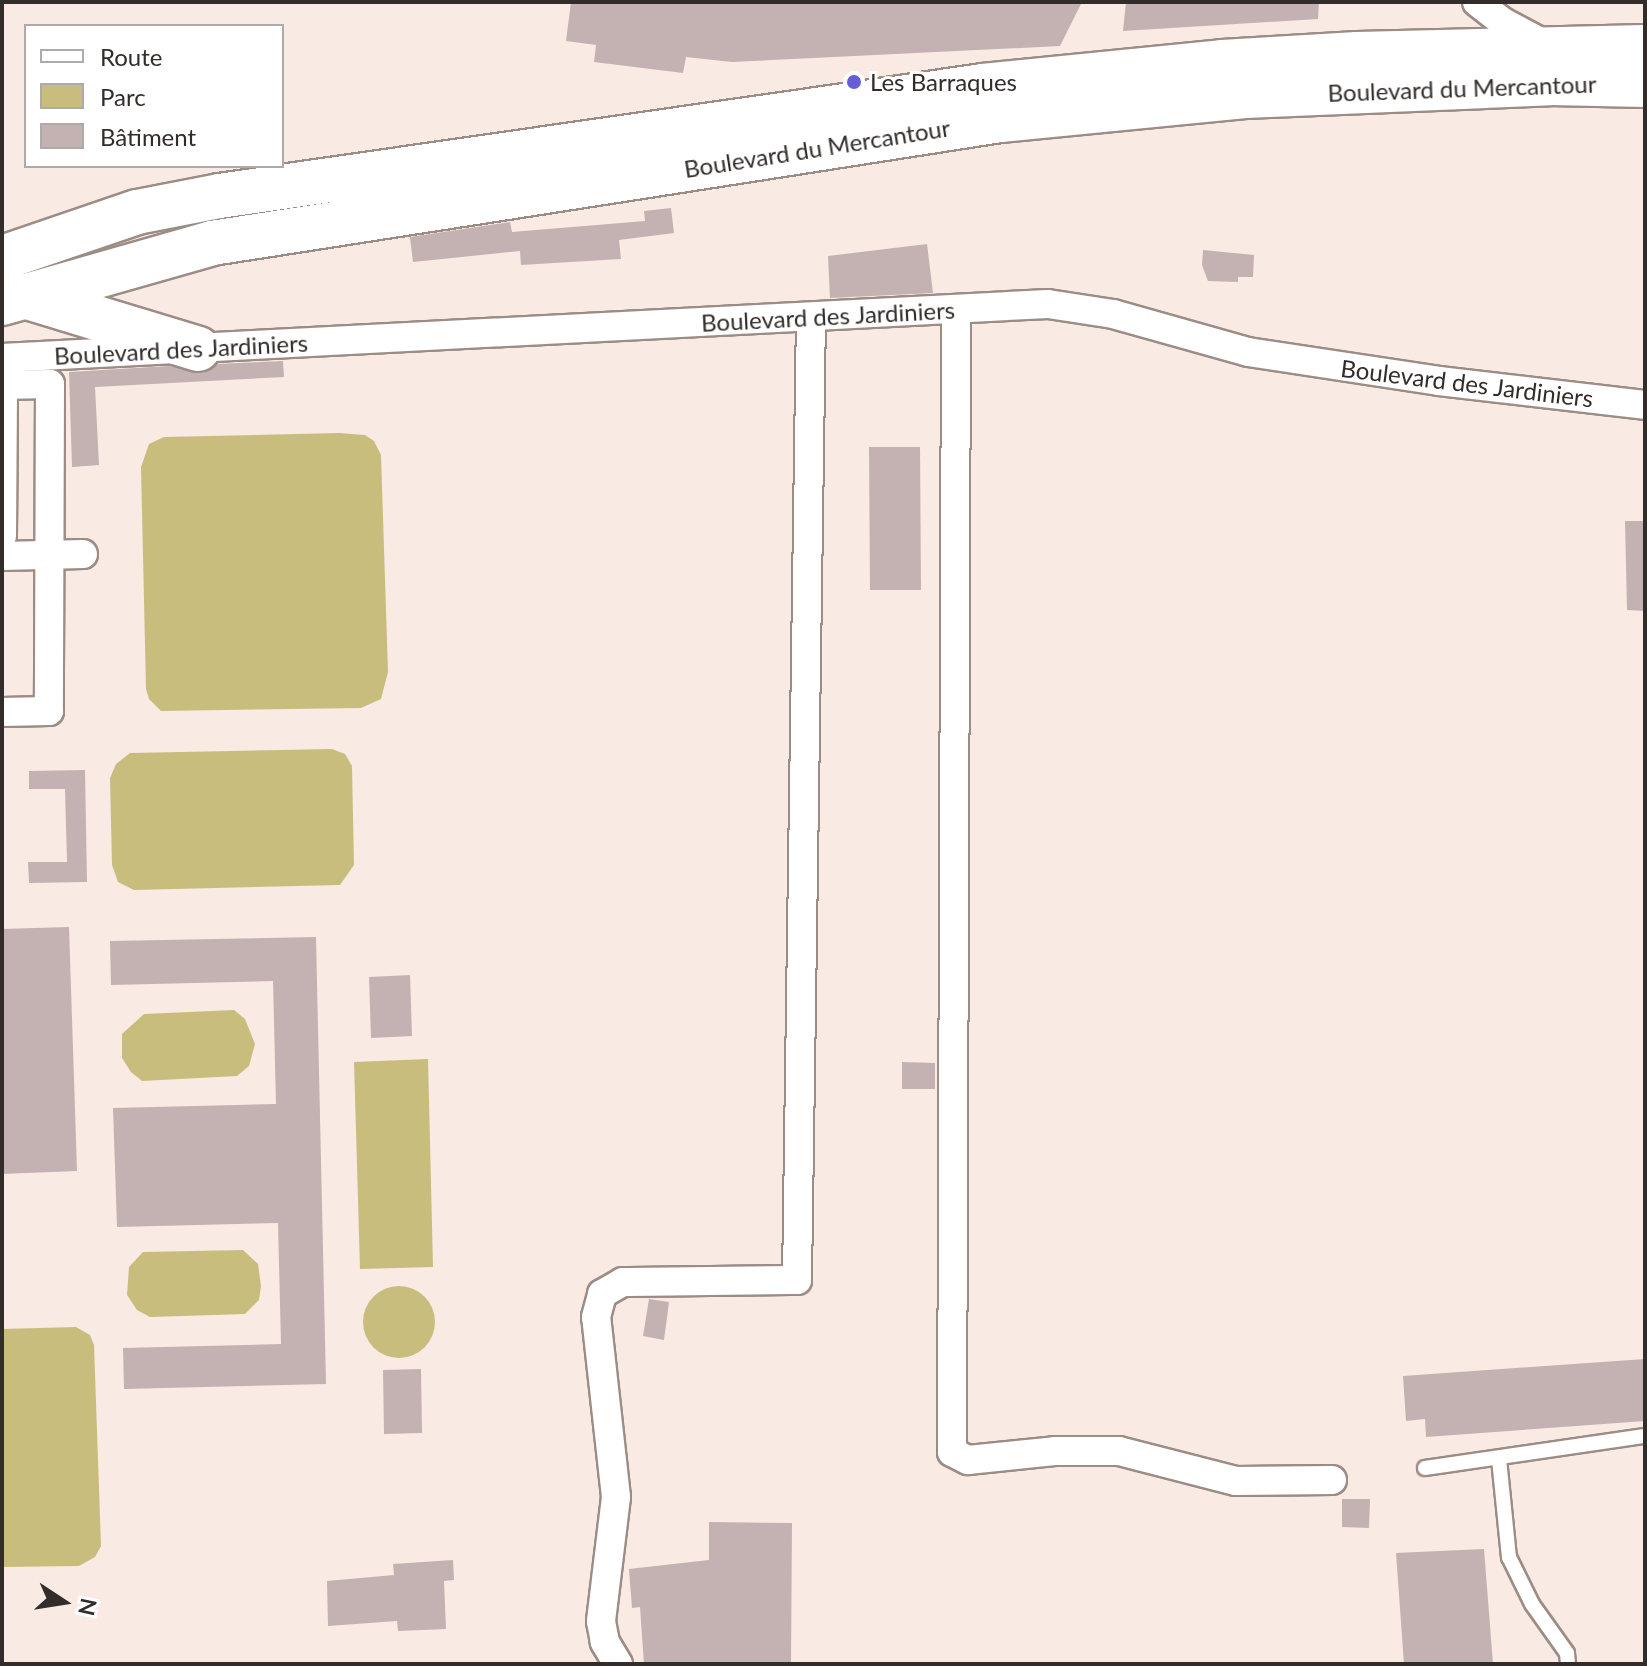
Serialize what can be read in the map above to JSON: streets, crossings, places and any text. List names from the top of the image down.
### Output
{
  "streets": {
    "main road": ["Boulevard du Mercantour"],
    "street": ["Boulevard des Jardiniers"]
  },
  "places": ["Les Barraques"],
  "legend": ["Route", "Parc", "Bâtiment"],
  "north": "right"
}
